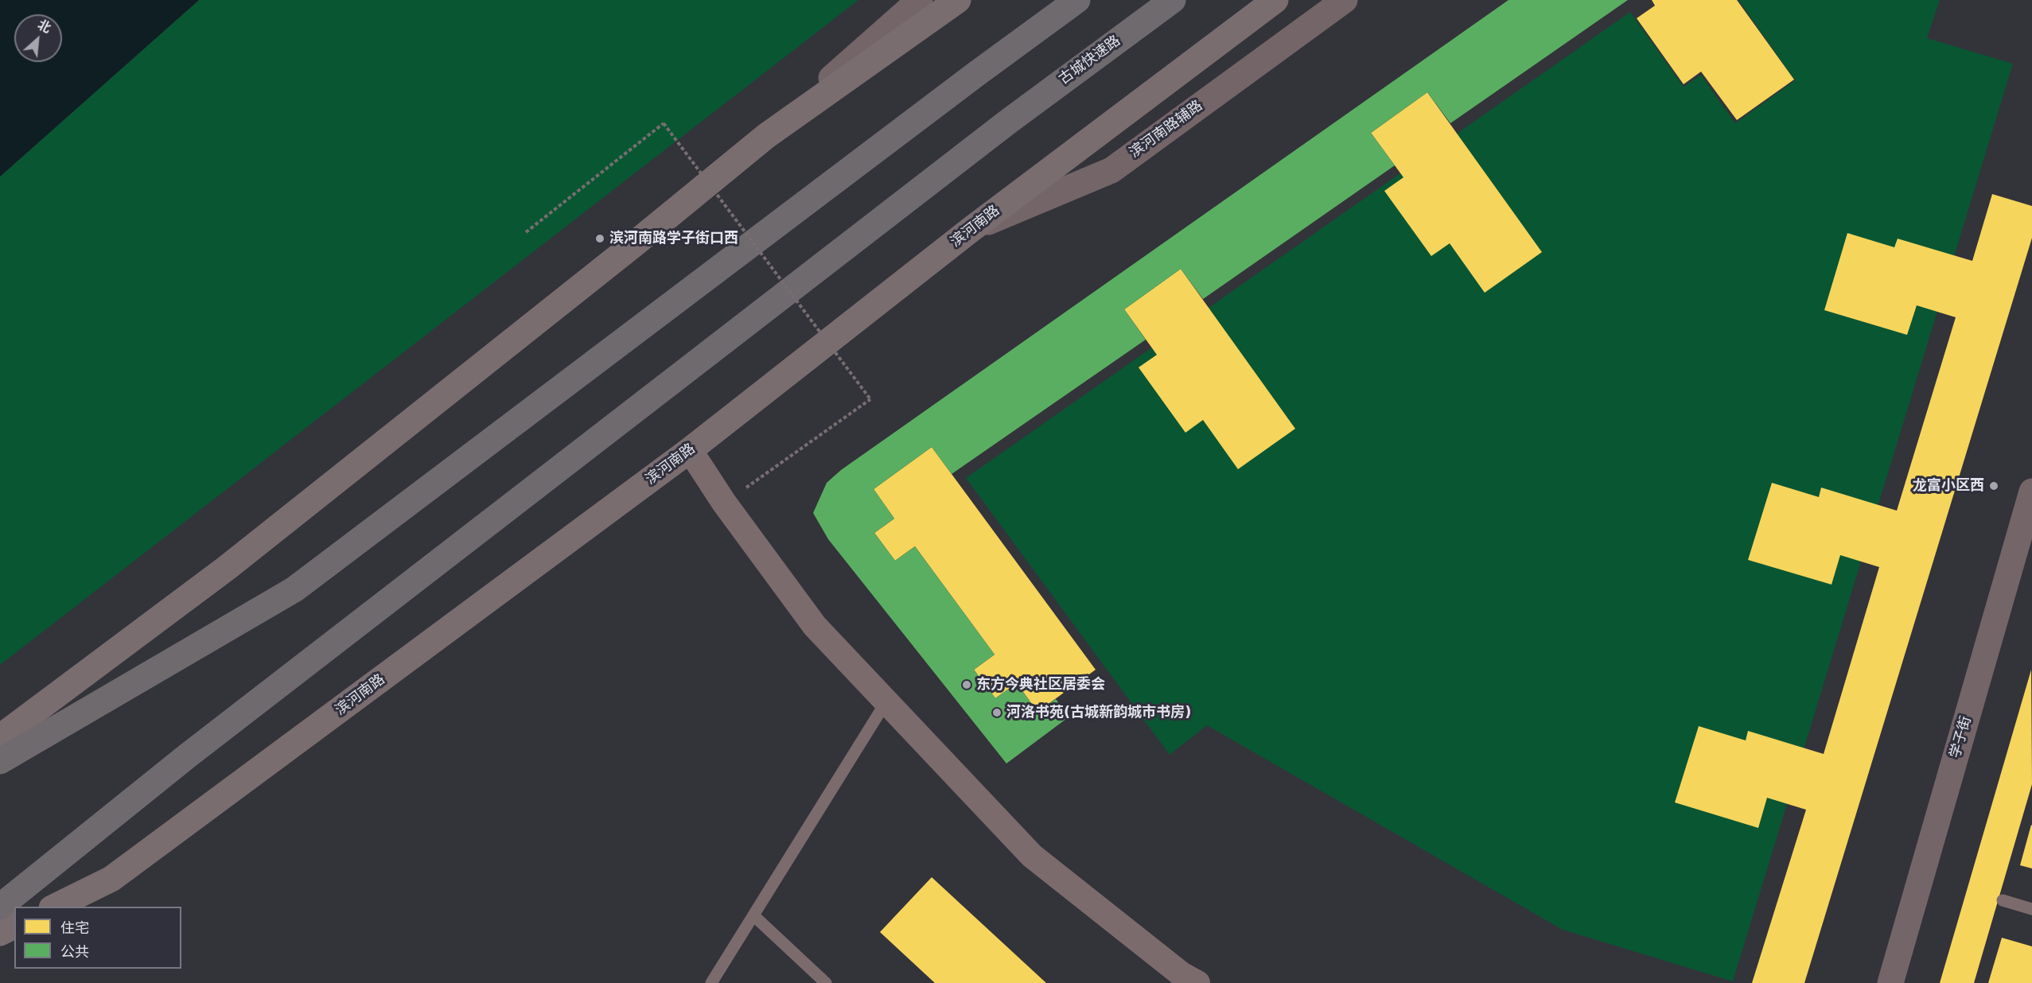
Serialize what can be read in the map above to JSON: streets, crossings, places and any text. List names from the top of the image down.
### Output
{
  "streets": {
    "highway": ["古城快速路"],
    "main road": ["滨河南路"],
    "street": ["滨河南路辅路", "学子街"]
  },
  "crossings": [
    ["滨河南路辅路", "滨河南路"]
  ],
  "places": [
    "滨河南路学子街口西",
    "龙富小区西",
    "东方今典社区居委会",
    "河洛书苑(古城新韵城市书房)"
  ],
  "legend": ["住宅", "公共"],
  "north": "top right"
}
